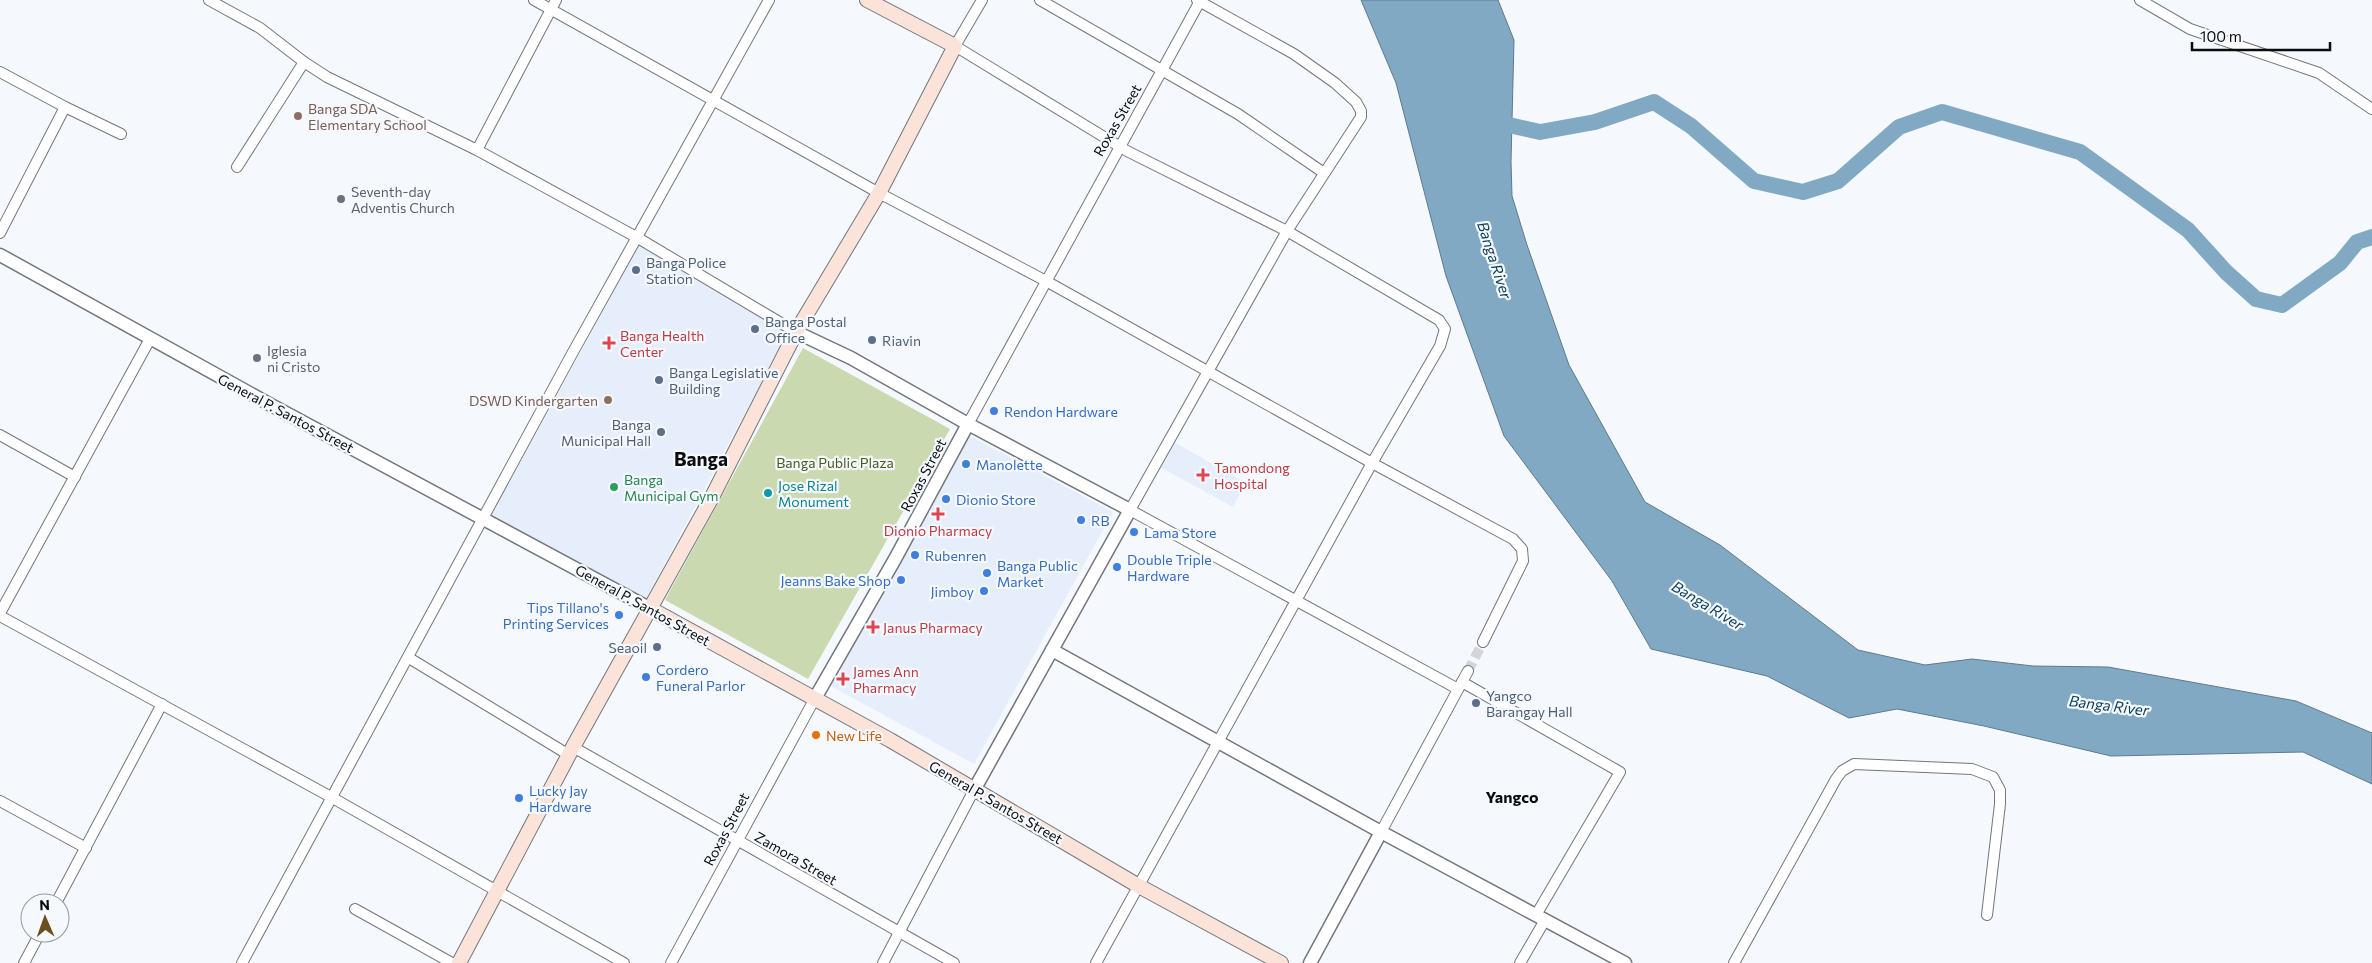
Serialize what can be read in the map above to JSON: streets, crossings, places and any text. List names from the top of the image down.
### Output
{
  "streets": {
    "main road": ["General P. Santos Street"],
    "street": ["Roxas Street", "Zamora Street"]
  },
  "crossings": [
    ["Roxas Street", "General P. Santos Street"],
    ["Roxas Street", "Zamora Street"]
  ],
  "districts": ["Banga", "Yangco"],
  "water": ["Banga River"],
  "parks": ["Banga Public Plaza"],
  "places": {
    "other": [
      "Banga SDA Elementary School",
      "Seventh-day Adventis Church",
      "Banga Police Station",
      "Banga Postal Office",
      "Riavin",
      "Iglesia ni Cristo",
      "Banga Legislative Building",
      "DSWD Kindergarten",
      "Rendon Hardware",
      "Banga Municipal Hall",
      "Manolette",
      "Banga Municipal Gym",
      "Jose Rizal Monument",
      "Dionio Store",
      "RB",
      "Lama Store",
      "Rubenren",
      "Double Triple Hardware",
      "Banga Public Market",
      "Jeanns Bake Shop",
      "Jimboy",
      "Tips Tillano's Printing Services",
      "Seaoil",
      "Cordero Funeral Parlor",
      "Yangco Barangay Hall",
      "New Life",
      "Lucky Jay Hardware"
    ],
    "health": [
      "Banga Health Center",
      "Tamondong Hospital",
      "Dionio Pharmacy",
      "Janus Pharmacy",
      "James Ann Pharmacy"
    ]
  },
  "scale_bar": "100 m",
  "north": "top"
}
